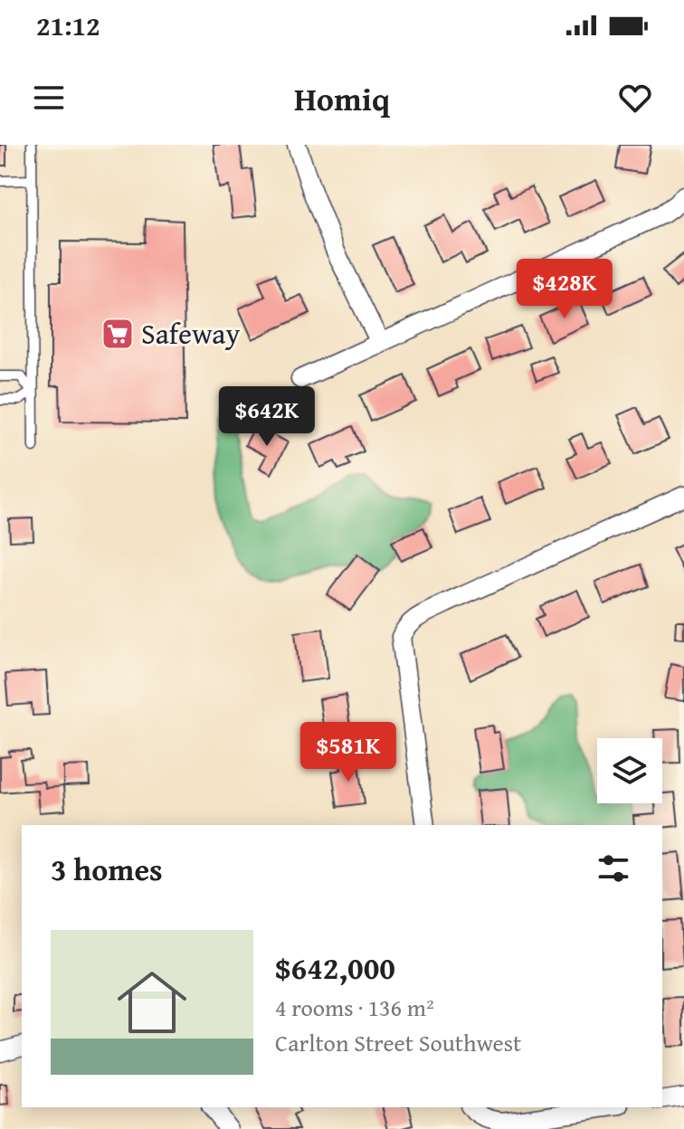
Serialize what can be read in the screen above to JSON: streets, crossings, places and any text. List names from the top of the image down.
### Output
{
  "places": {
    "supermarket": ["Safeway"]
  },
  "page": {
    "status": "21:12",
    "header": "Homiq",
    "price": ["$428K", "$642K", "$581K"],
    "heading": "3 homes",
    "list": [
      {
        "name": "$642,000",
        "note": "4 rooms · 136 m² · Carlton Street Southwest"
      }
    ]
  }
}
